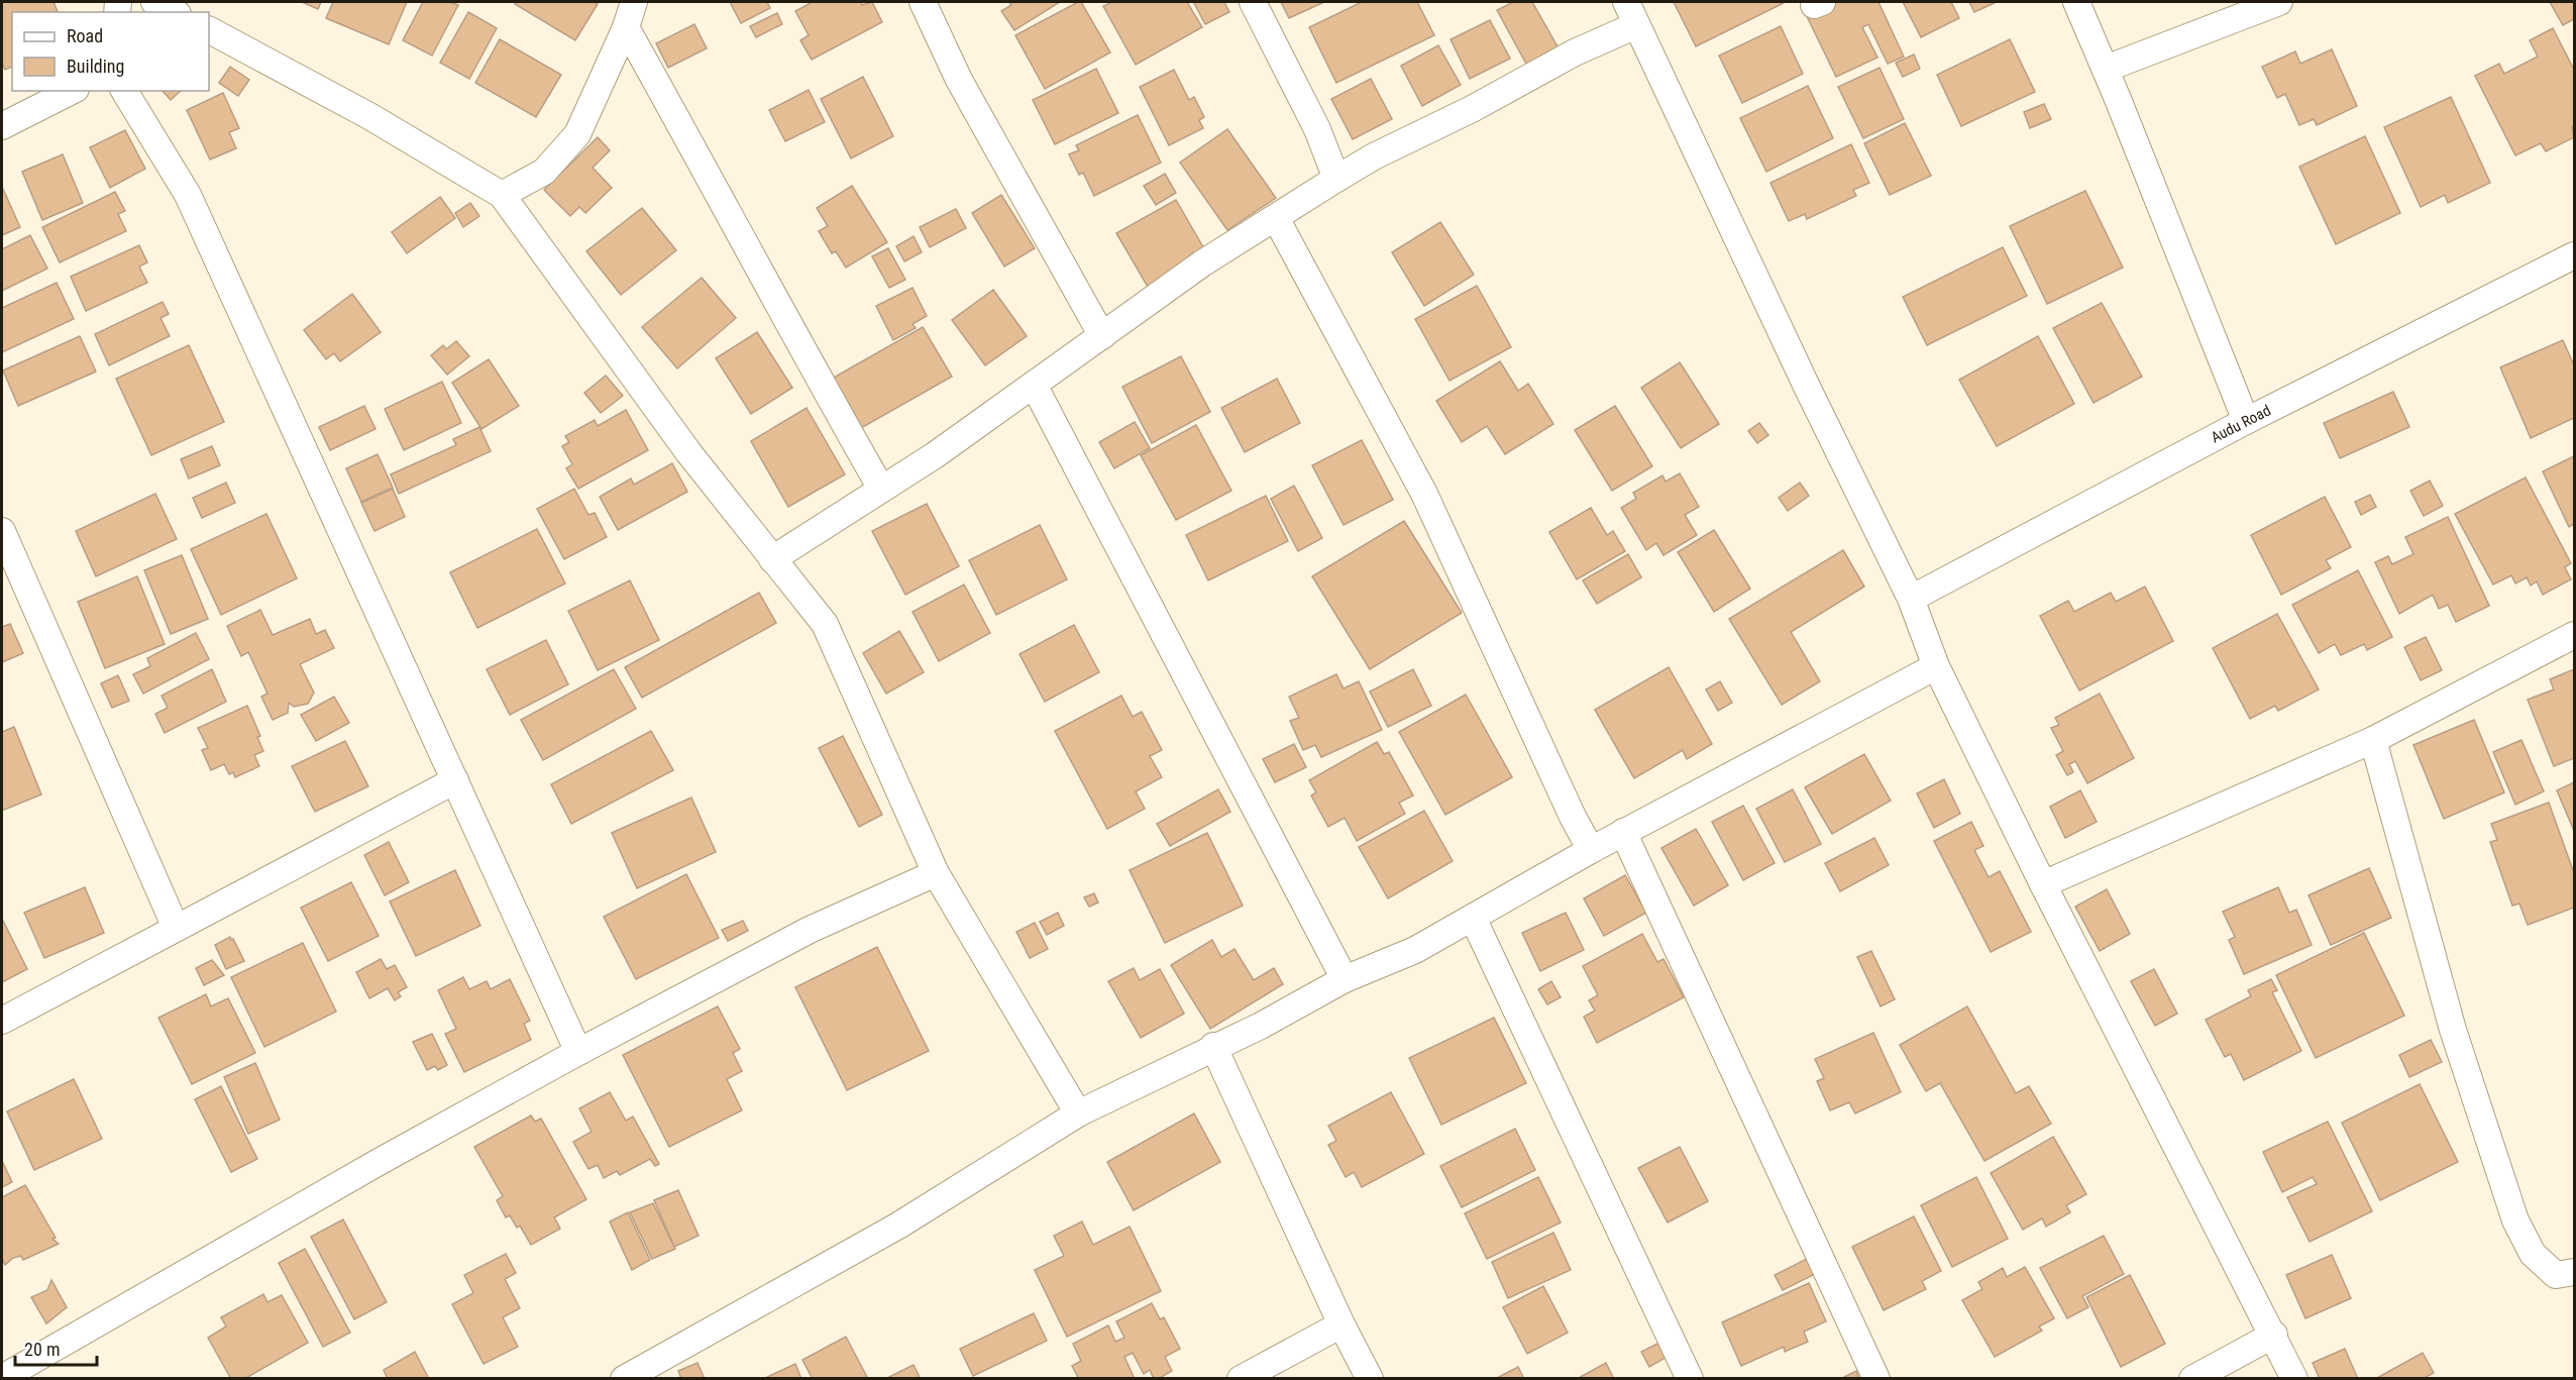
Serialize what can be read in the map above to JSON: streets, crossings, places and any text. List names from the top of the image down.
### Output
{
  "streets": {
    "street": ["Audu Road"]
  },
  "legend": ["Road", "Building"],
  "scale_bar": "20 m"
}
